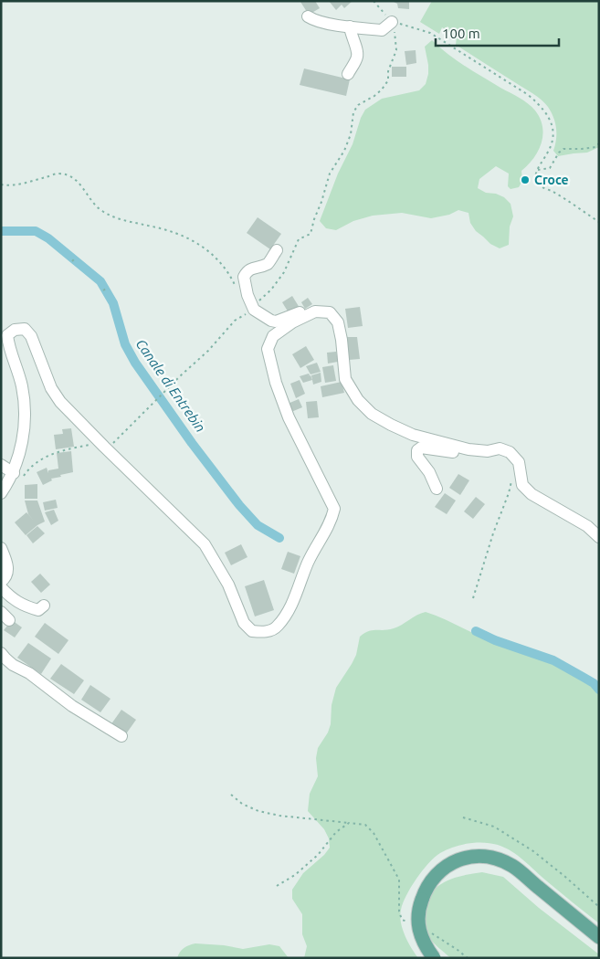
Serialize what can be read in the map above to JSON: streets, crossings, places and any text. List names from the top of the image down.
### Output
{
  "water": ["Canale di Entrebin"],
  "places": ["Croce"],
  "scale_bar": "100 m"
}
